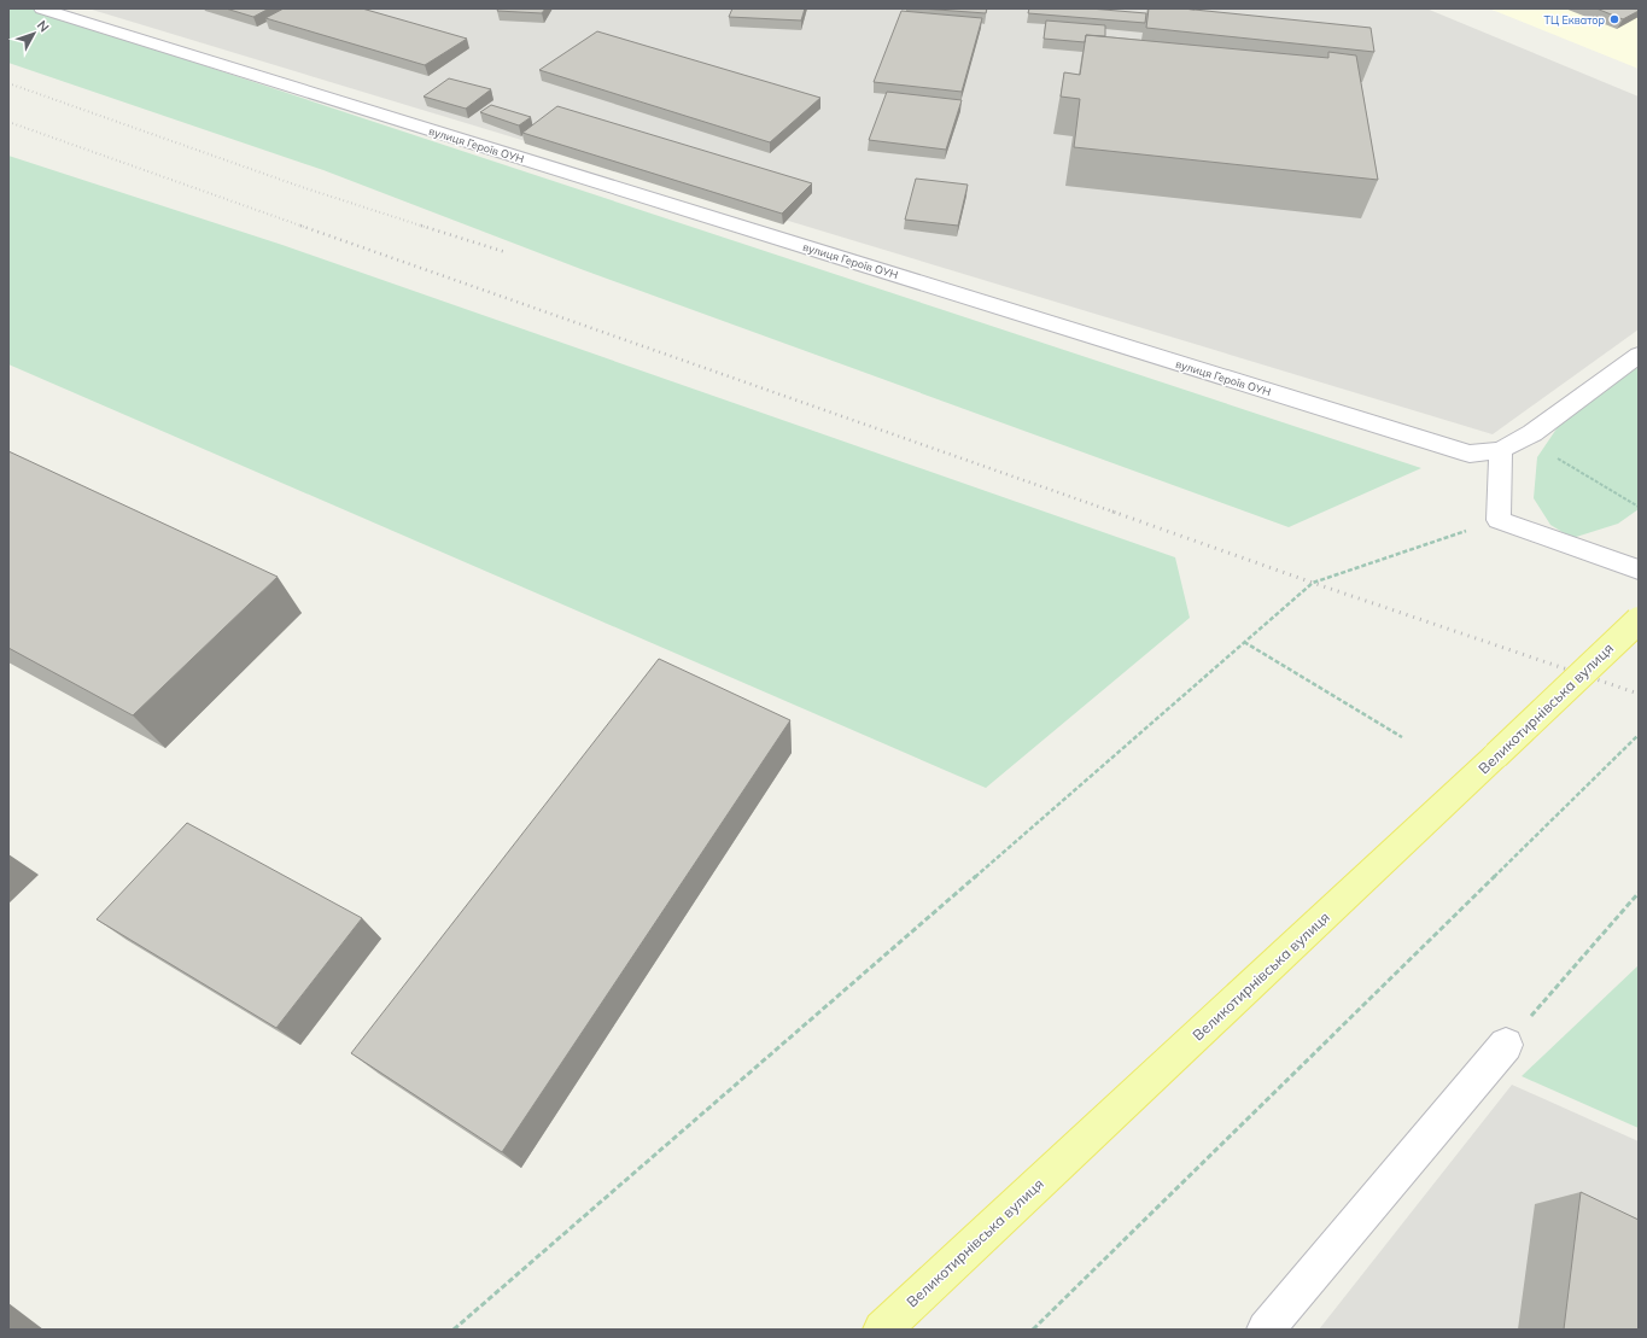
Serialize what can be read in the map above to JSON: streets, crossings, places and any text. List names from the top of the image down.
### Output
{
  "streets": {
    "main road": ["Великотирнівська вулиця"],
    "street": ["вулиця Героїв ОУН"]
  },
  "places": ["ТЦ Екватор"],
  "north": "top right"
}
